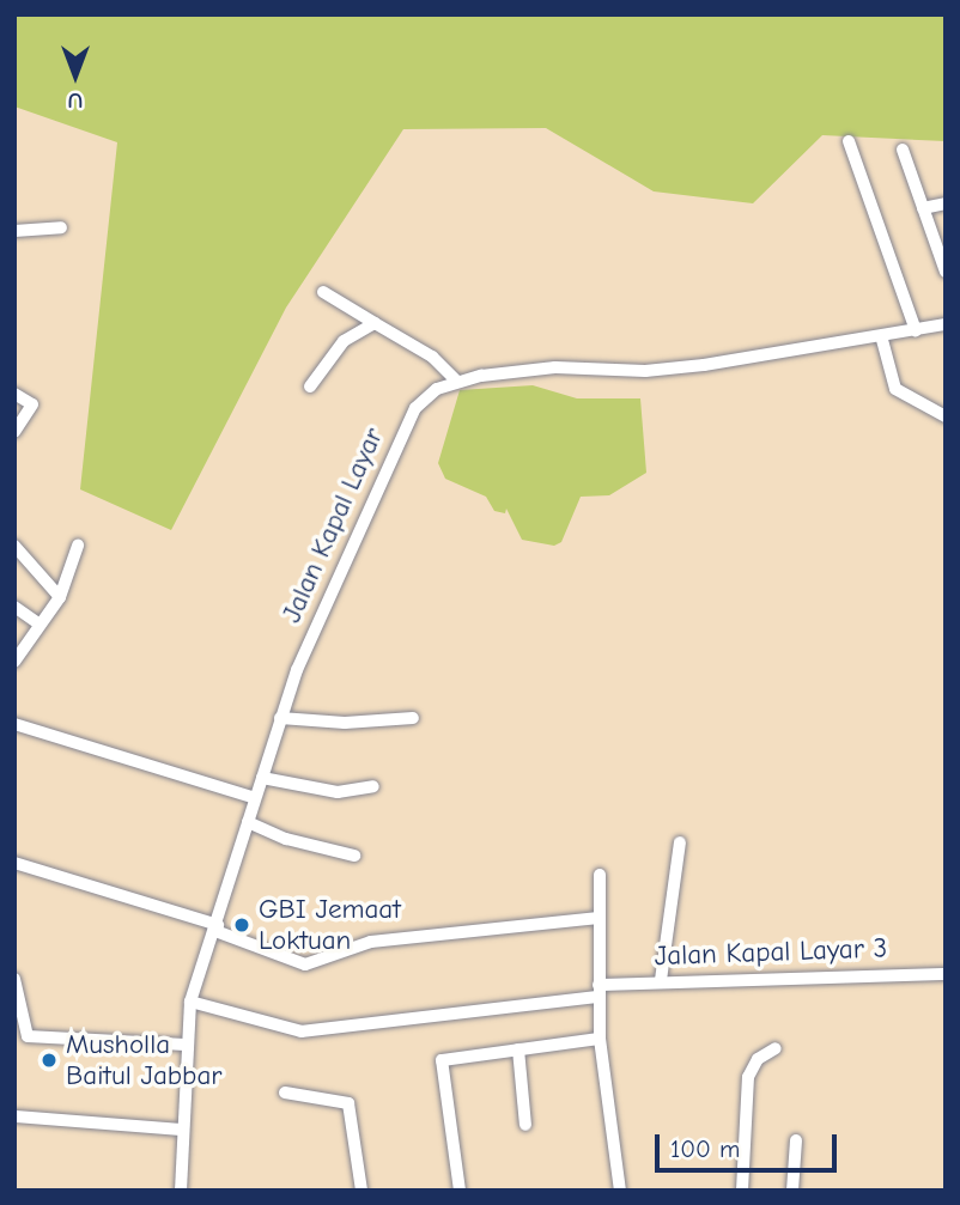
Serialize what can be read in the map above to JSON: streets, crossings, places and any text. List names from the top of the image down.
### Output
{
  "streets": {
    "street": ["Jalan Kapal Layar", "Jalan Kapal Layar 3"]
  },
  "crossings": [
    ["Jalan Kapal Layar", "Jalan Kapal Layar 3"]
  ],
  "places": ["GBI Jemaat Loktuan", "Musholla Baitul Jabbar"],
  "scale_bar": "100 m",
  "north": "bottom"
}
